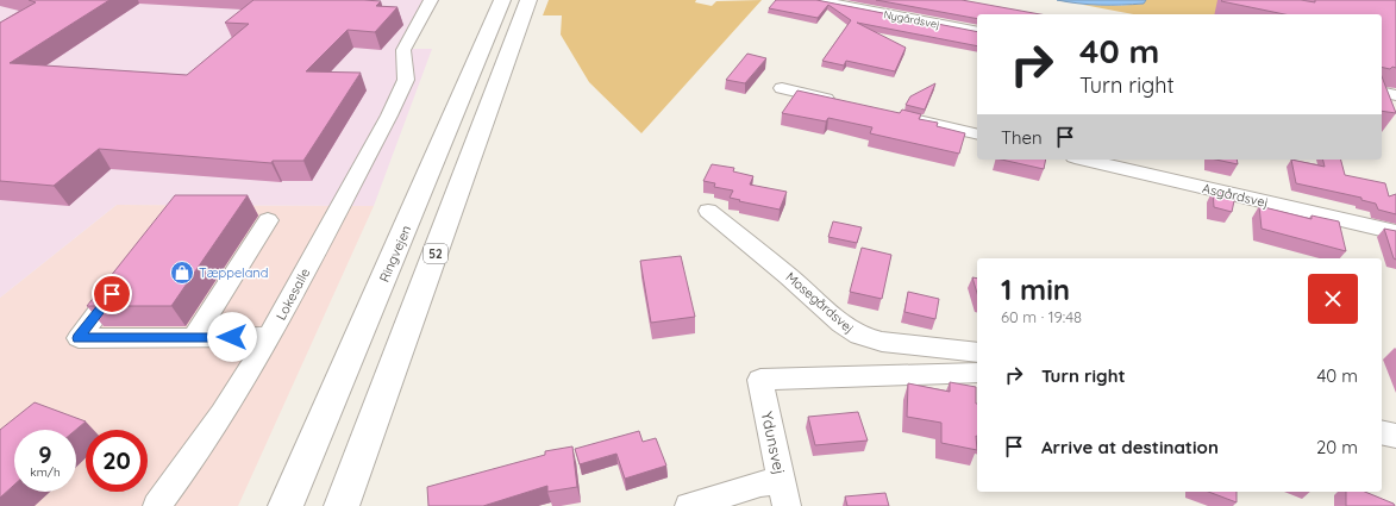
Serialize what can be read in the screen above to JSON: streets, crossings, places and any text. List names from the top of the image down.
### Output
{
  "streets": {
    "main road": ["Ringvejen", "52"],
    "street": [
      "Nygårdsvej",
      "Asgårdsvej",
      "Lokesalle",
      "Mosegårdsvej",
      "Ydunsvej"
    ]
  },
  "places": {
    "shop": ["Tæppeland"]
  },
  "page": {
    "turn": ["40 m", "Turn right"],
    "then": "Then",
    "heading": ["1 min", "60 m · 19:48"],
    "list": [
      {
        "name": "Turn right",
        "value": "40 m"
      },
      {
        "name": "Arrive at destination",
        "value": "20 m"
      }
    ],
    "speed": "9 km/h",
    "limit": "20"
  }
}
